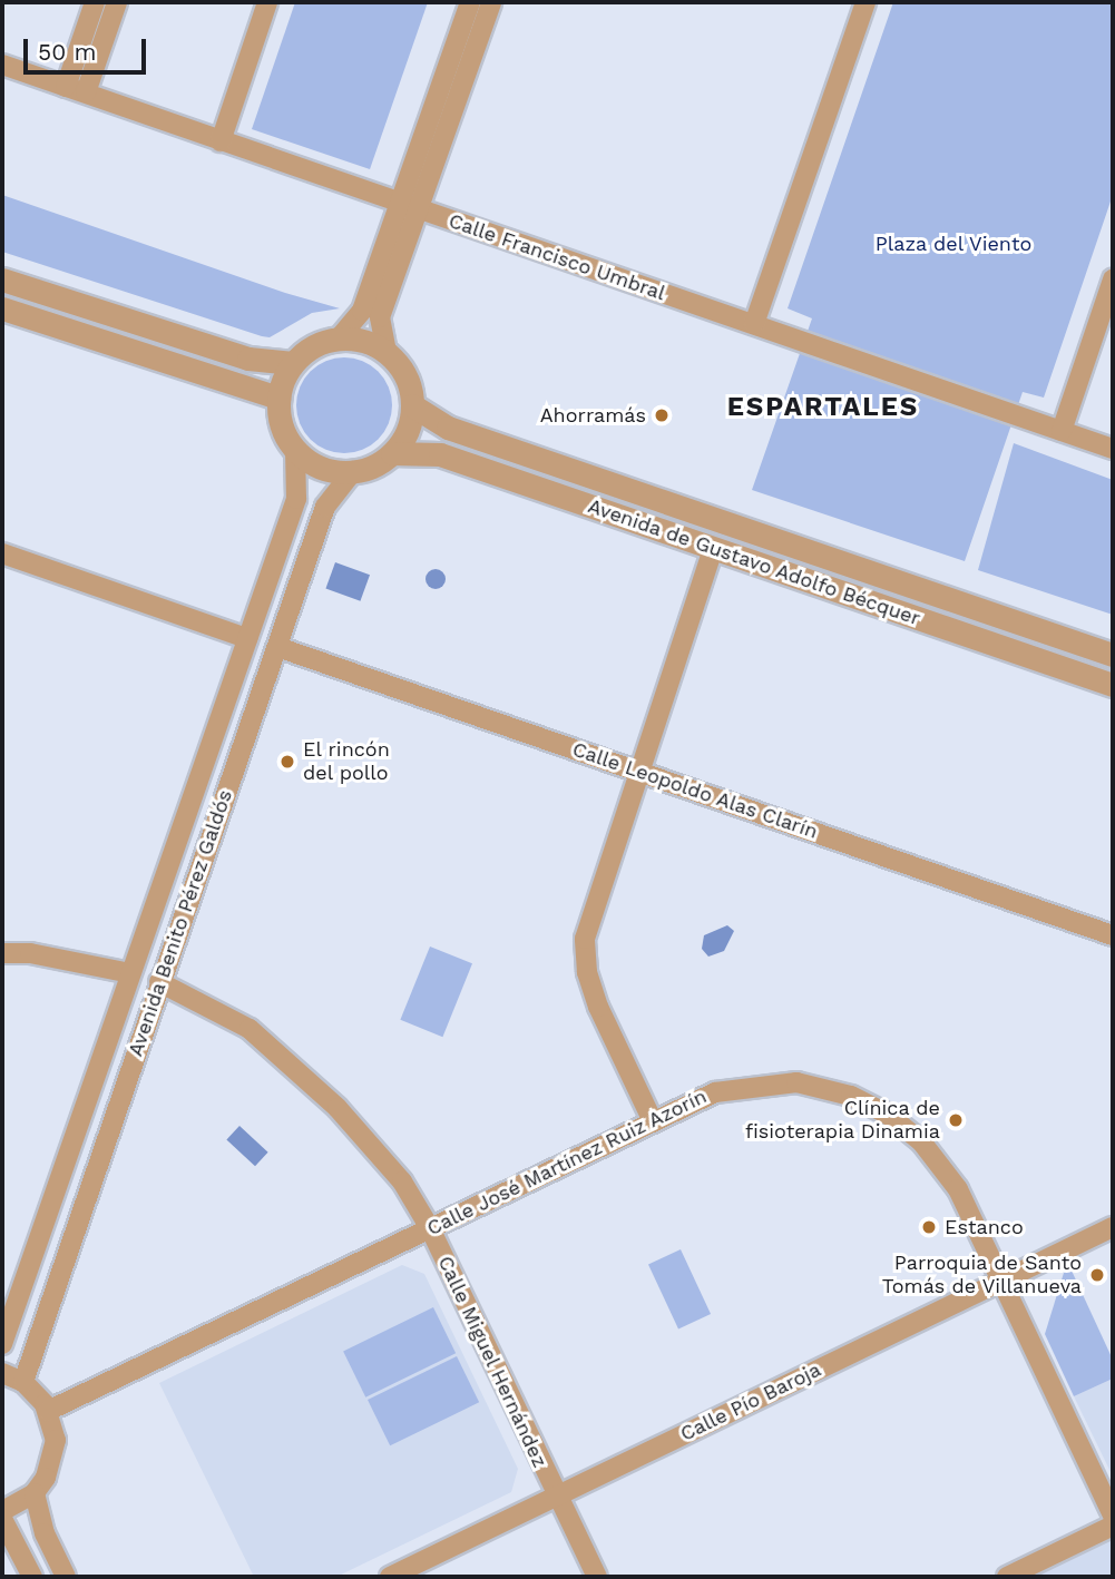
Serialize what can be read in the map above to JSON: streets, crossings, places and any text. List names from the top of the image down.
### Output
{
  "streets": {
    "street": [
      "Calle Francisco Umbral",
      "Avenida de Gustavo Adolfo Bécquer",
      "Calle Leopoldo Alas Clarín",
      "Avenida Benito Pérez Galdós",
      "Calle José Martínez Ruiz Azorín",
      "Calle Miguel Hernández",
      "Calle Pío Baroja"
    ]
  },
  "crossings": [
    ["Avenida de Gustavo Adolfo Bécquer", "Avenida Benito Pérez Galdós"],
    ["Calle Leopoldo Alas Clarín", "Avenida Benito Pérez Galdós"],
    ["Avenida Benito Pérez Galdós", "Calle Miguel Hernández"],
    ["Calle José Martínez Ruiz Azorín", "Calle Miguel Hernández"],
    ["Calle José Martínez Ruiz Azorín", "Calle Pío Baroja"],
    ["Calle Miguel Hernández", "Calle Pío Baroja"]
  ],
  "districts": ["ESPARTALES"],
  "parks": ["Plaza del Viento"],
  "places": [
    "Ahorramás",
    "El rincón del pollo",
    "Clínica de fisioterapia Dinamia",
    "Estanco",
    "Parroquia de Santo Tomás de Villanueva"
  ],
  "scale_bar": "50 m"
}
